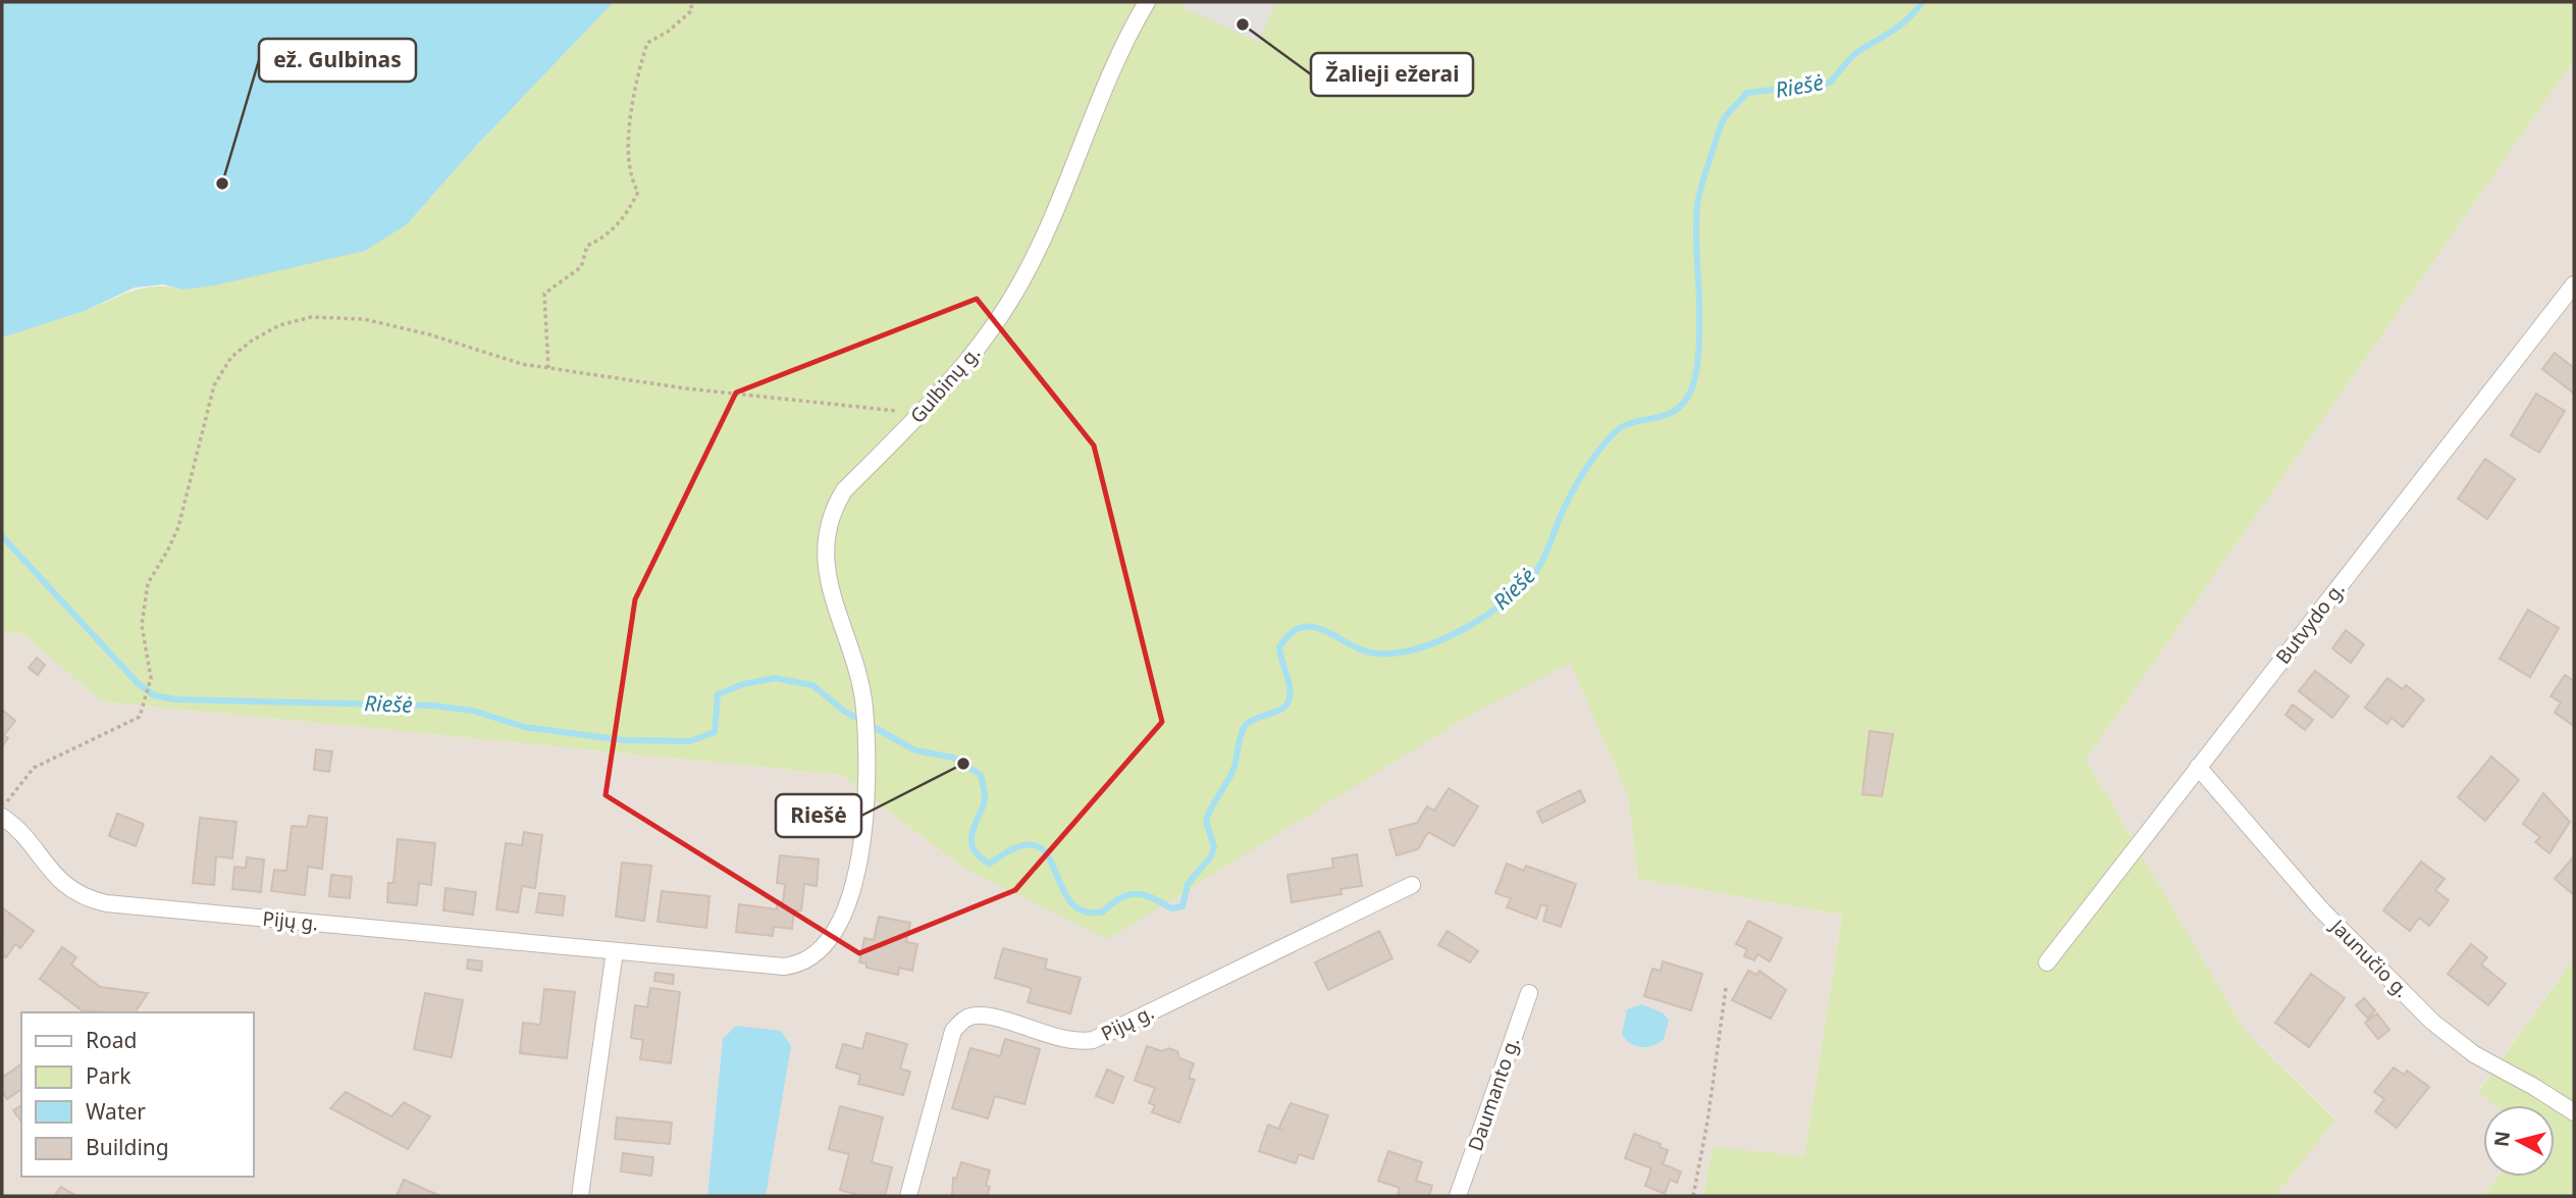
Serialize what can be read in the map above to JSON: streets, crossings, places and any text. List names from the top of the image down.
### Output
{
  "streets": {
    "street": [
      "Gulbinų g.",
      "Butvydo g.",
      "Pijų g.",
      "Jaunučio g.",
      "Daumanto g."
    ]
  },
  "crossings": [
    ["Gulbinų g.", "Pijų g."],
    ["Butvydo g.", "Jaunučio g."]
  ],
  "water": ["Riešė"],
  "places": ["Žalieji ežerai", "ež. Gulbinas", "Riešė"],
  "legend": [
    "Road",
    "Park",
    "Water",
    "Building"
  ],
  "north": "left"
}
